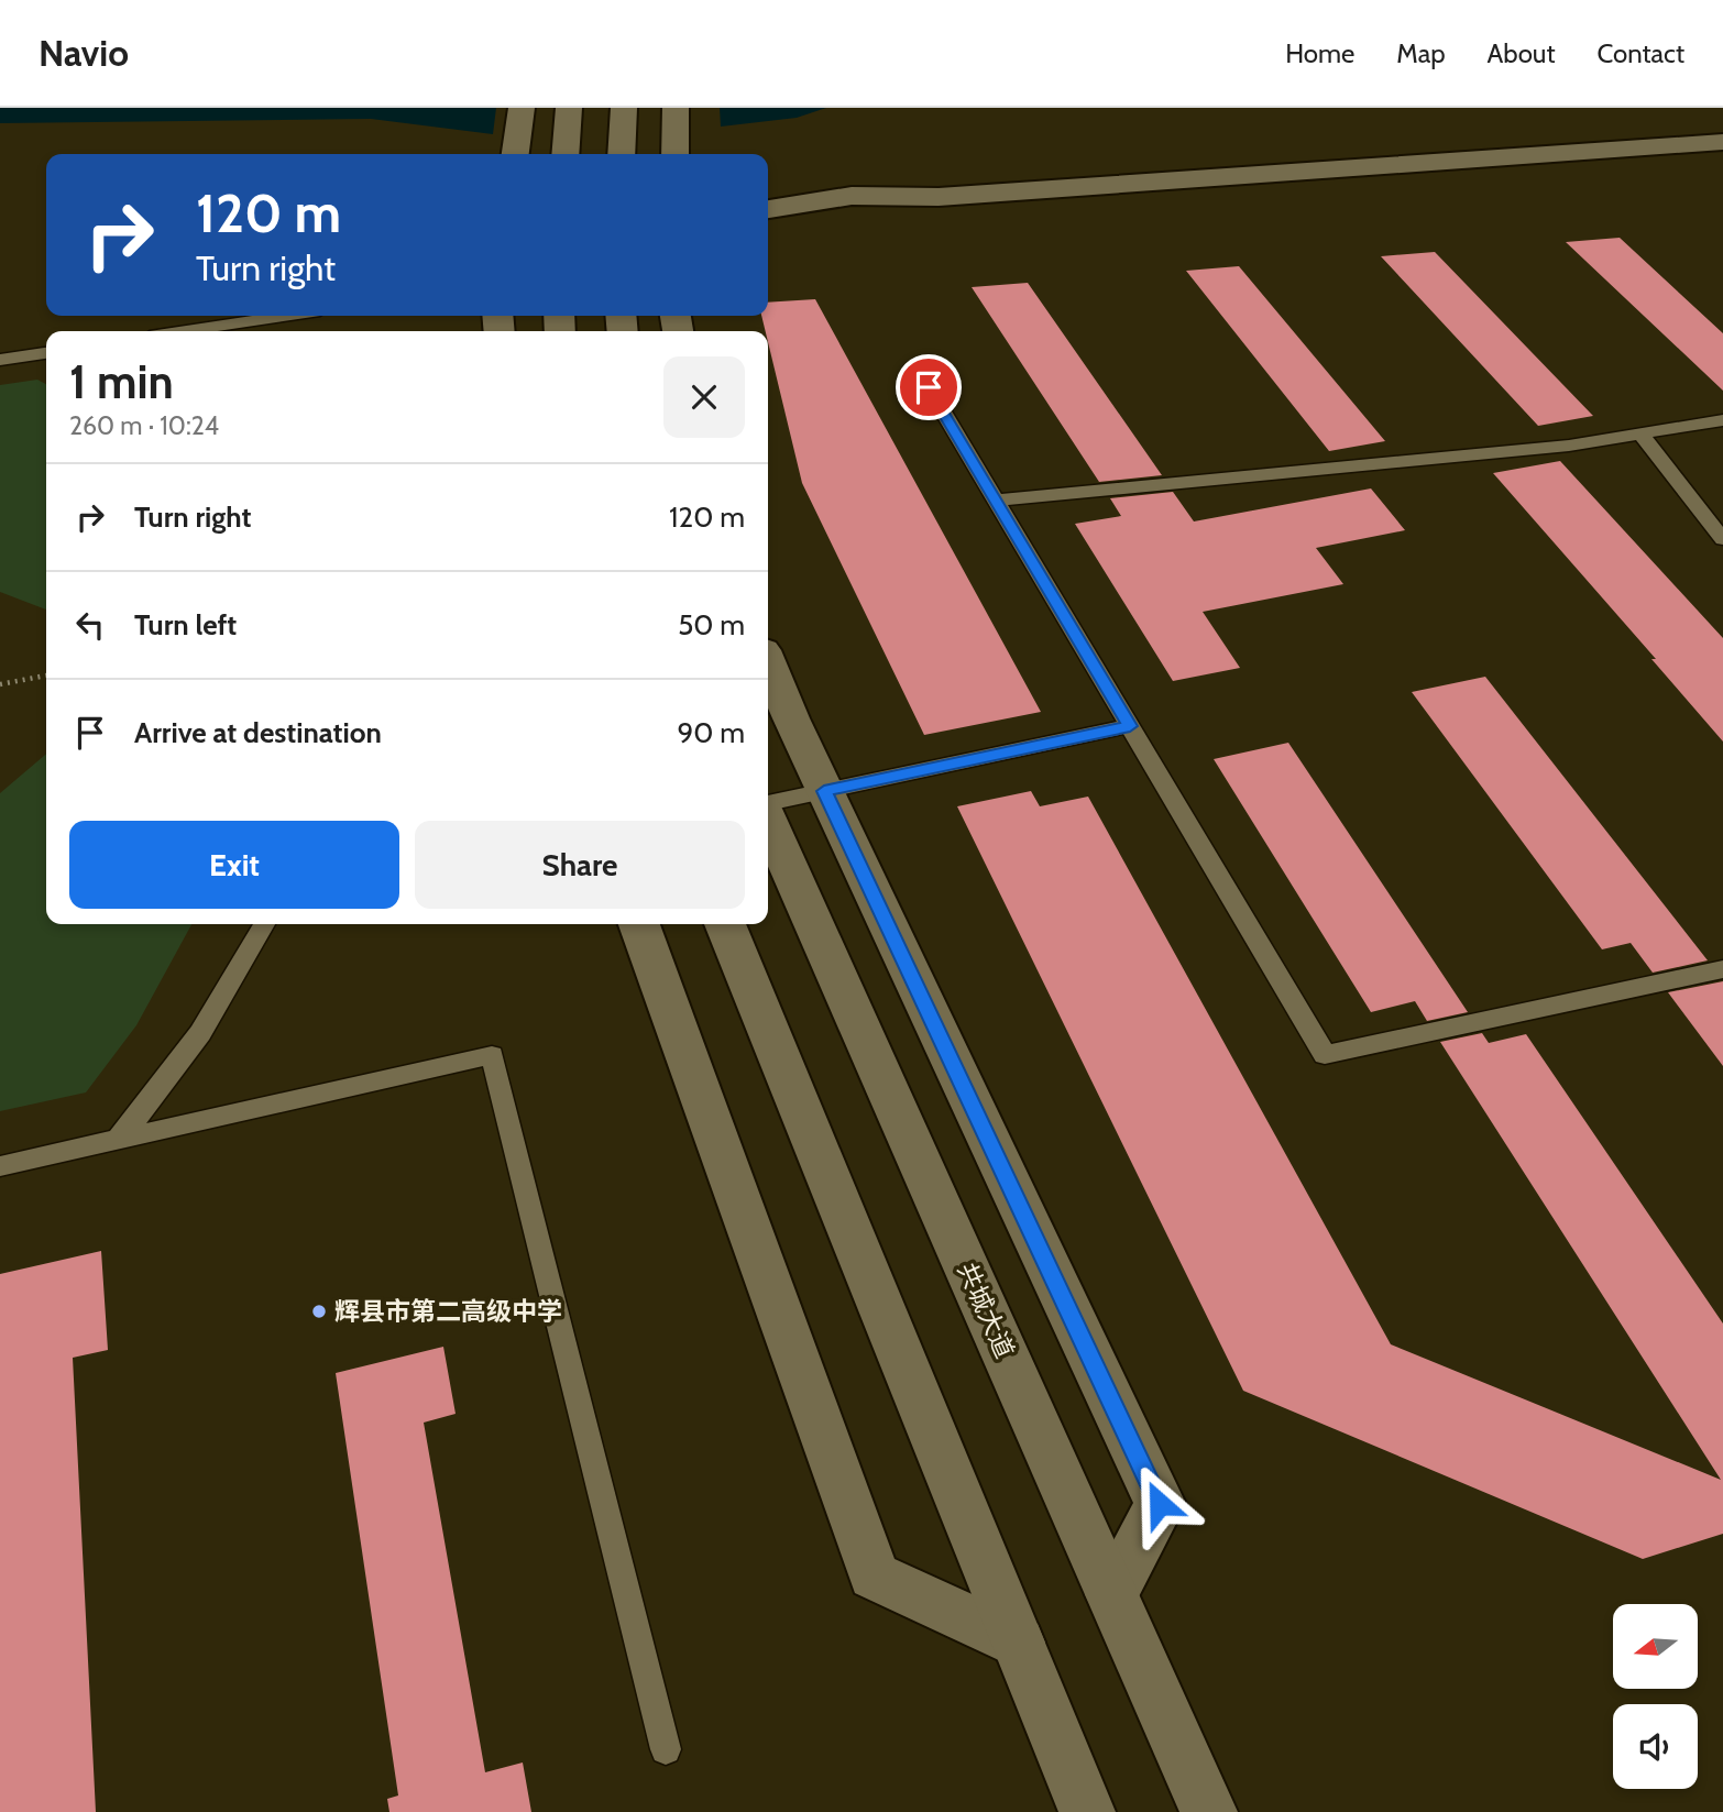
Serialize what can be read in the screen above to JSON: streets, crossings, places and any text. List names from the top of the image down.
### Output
{
  "streets": {
    "street": ["共城大道"]
  },
  "places": ["辉县市第二高级中学"],
  "north": "left",
  "page": {
    "header": "Navio",
    "nav": [
      "Home",
      "Map",
      "About",
      "Contact"
    ],
    "turn": ["120 m", "Turn right"],
    "heading": ["1 min", "260 m · 10:24"],
    "list": [
      {
        "name": "Turn right",
        "value": "120 m"
      },
      {
        "name": "Turn left",
        "value": "50 m"
      },
      {
        "name": "Arrive at destination",
        "value": "90 m"
      }
    ],
    "buttons": ["Exit", "Share"]
  }
}
